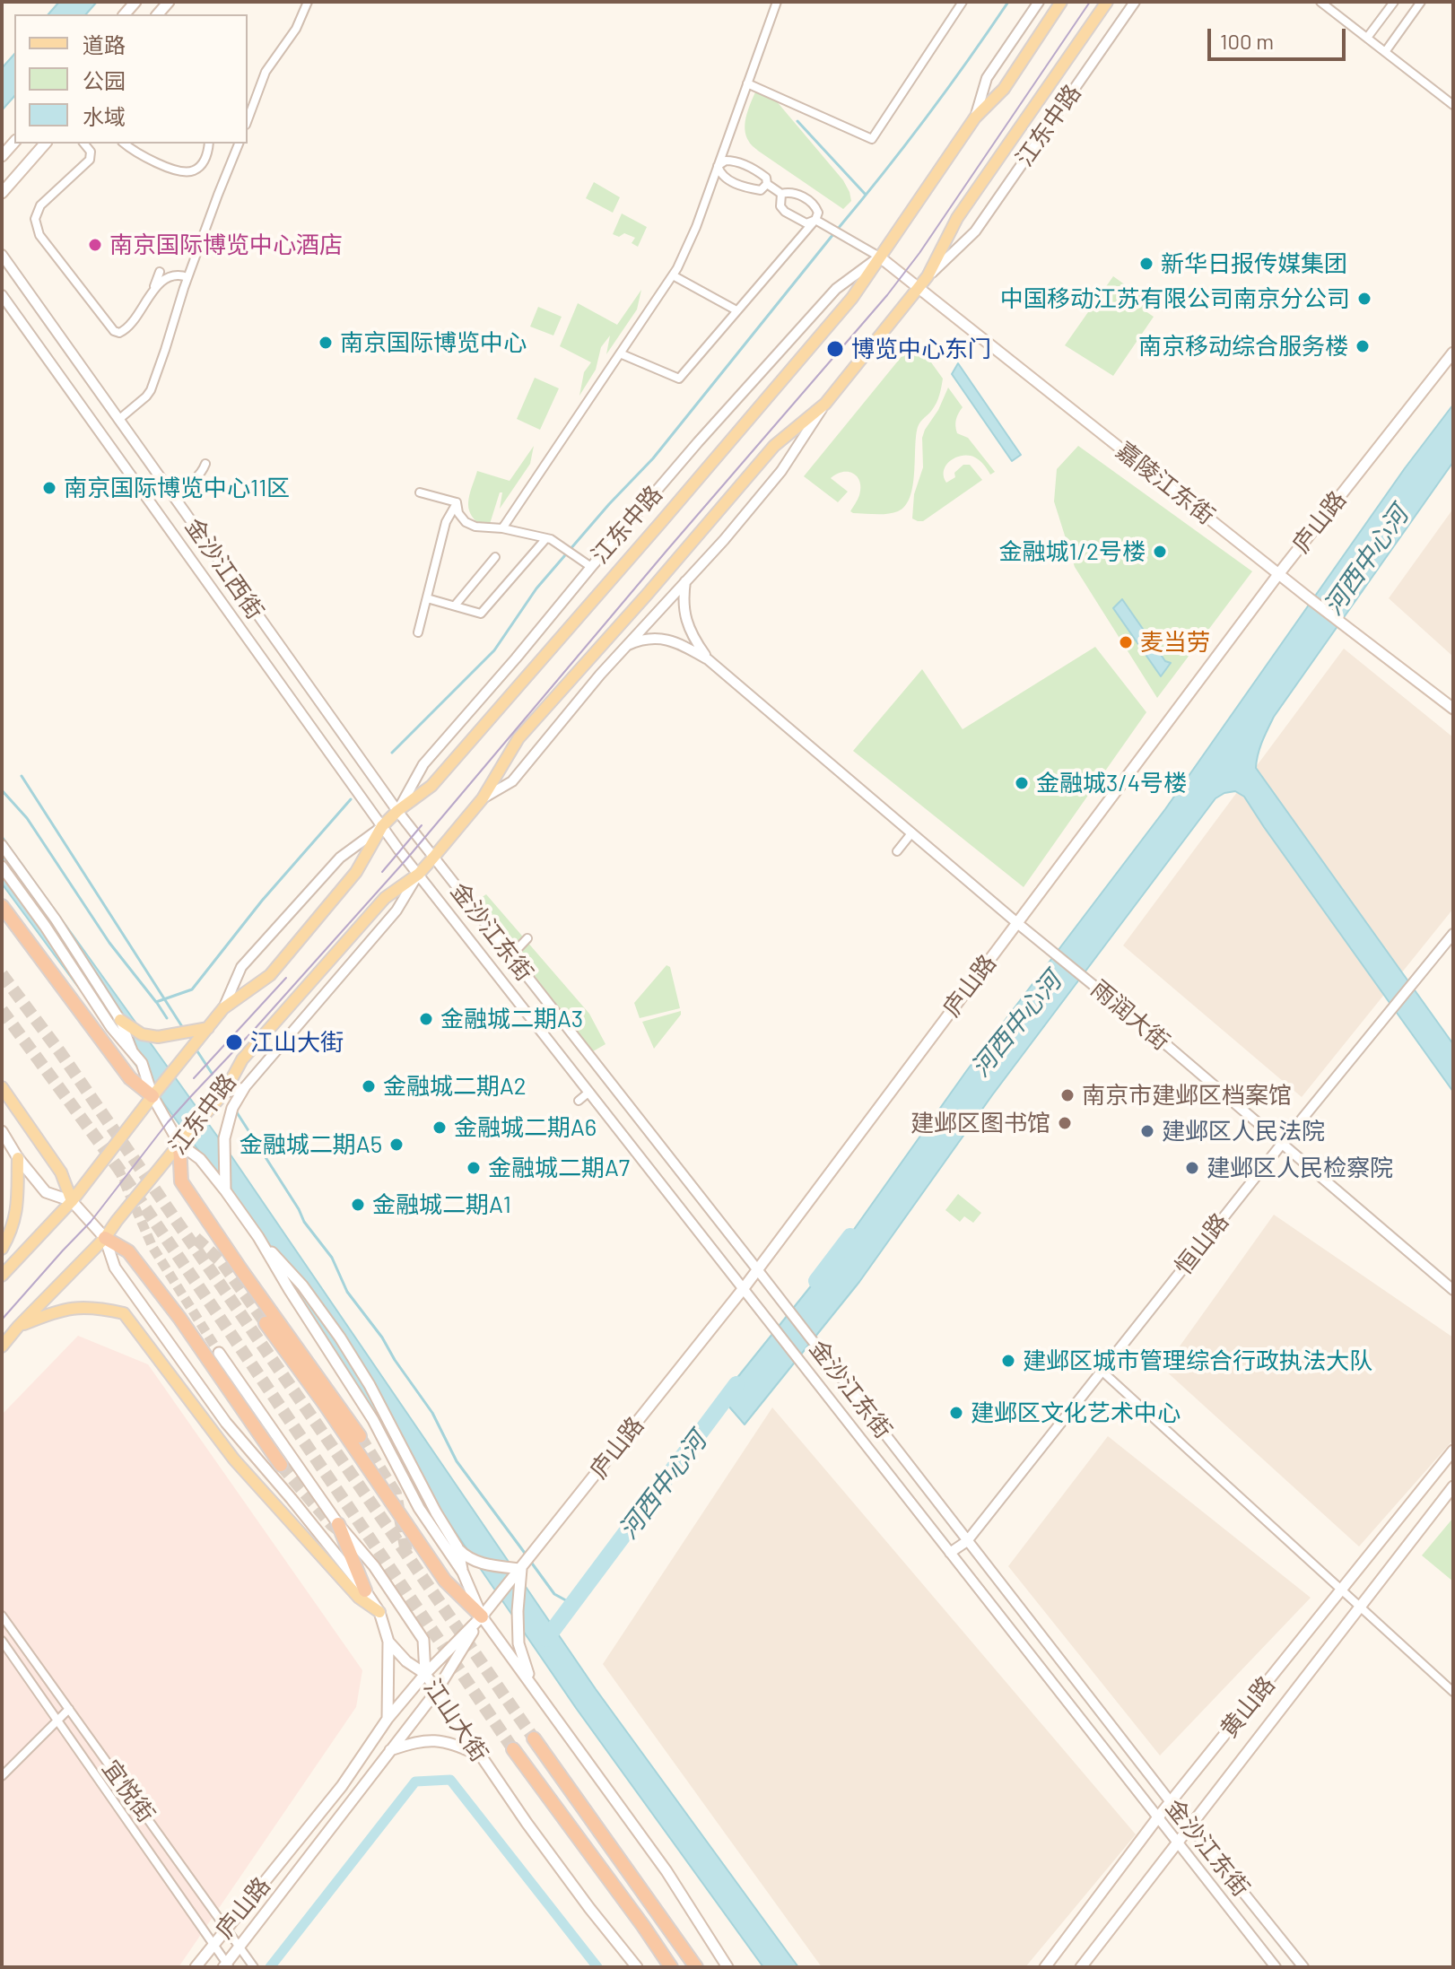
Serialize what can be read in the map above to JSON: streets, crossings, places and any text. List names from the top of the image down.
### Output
{
  "streets": {
    "main road": [
      "江东中路",
      "嘉陵江东街",
      "庐山路",
      "黄山路",
      "江山大街"
    ],
    "street": [
      "金沙江西街",
      "金沙江东街",
      "雨润大街",
      "恒山路",
      "宜悦街"
    ]
  },
  "crossings": [
    ["江东中路", "嘉陵江东街"],
    ["江东中路", "金沙江西街"],
    ["江东中路", "金沙江东街"],
    ["江东中路", "江山大街"],
    ["嘉陵江东街", "庐山路"],
    ["庐山路", "金沙江东街"],
    ["庐山路", "雨润大街"],
    ["庐山路", "江山大街"],
    ["庐山路", "宜悦街"],
    ["金沙江西街", "金沙江东街"],
    ["金沙江东街", "恒山路"],
    ["金沙江东街", "黄山路"],
    ["雨润大街", "恒山路"]
  ],
  "water": ["河西中心河"],
  "places": [
    "南京国际博览中心酒店",
    "新华日报传媒集团",
    "中国移动江苏有限公司南京分公司",
    "南京国际博览中心",
    "南京移动综合服务楼",
    "博览中心东门",
    "南京国际博览中心11区",
    "金融城1/2号楼",
    "麦当劳",
    "金融城3/4号楼",
    "金融城二期A3",
    "江山大街",
    "金融城二期A2",
    "南京市建邺区档案馆",
    "建邺区图书馆",
    "金融城二期A6",
    "建邺区人民法院",
    "金融城二期A5",
    "金融城二期A7",
    "建邺区人民检察院",
    "金融城二期A1",
    "建邺区城市管理综合行政执法大队",
    "建邺区文化艺术中心"
  ],
  "legend": ["道路", "公园", "水域"],
  "scale_bar": "100 m"
}
